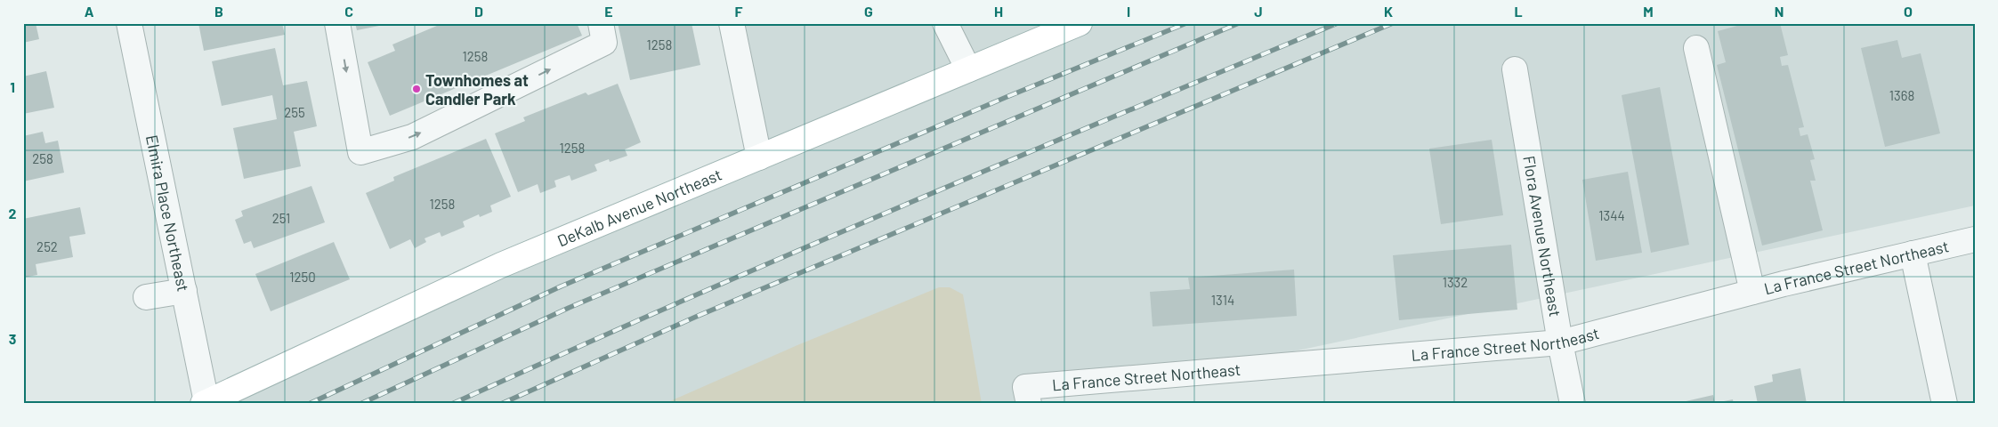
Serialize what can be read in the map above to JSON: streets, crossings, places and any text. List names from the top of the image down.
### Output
{
  "streets": {
    "main road": ["DeKalb Avenue Northeast"],
    "street": ["Elmira Place Northeast", "Flora Avenue Northeast", "La France Street Northeast"]
  },
  "crossings": [
    ["DeKalb Avenue Northeast", "Elmira Place Northeast"],
    ["Flora Avenue Northeast", "La France Street Northeast"]
  ],
  "places": ["Townhomes at Candler Park"],
  "house_numbers": [
    "1258",
    "1258",
    "1368",
    "255",
    "1258",
    "258",
    "1258",
    "1344",
    "251",
    "252",
    "1250",
    "1332",
    "1314"
  ],
  "grid": {
    "columns": [
      "A",
      "B",
      "C",
      "D",
      "E",
      "F",
      "G",
      "H",
      "I",
      "J",
      "K",
      "L",
      "M",
      "N",
      "O"
    ],
    "rows": ["1", "2", "3"]
  }
}
